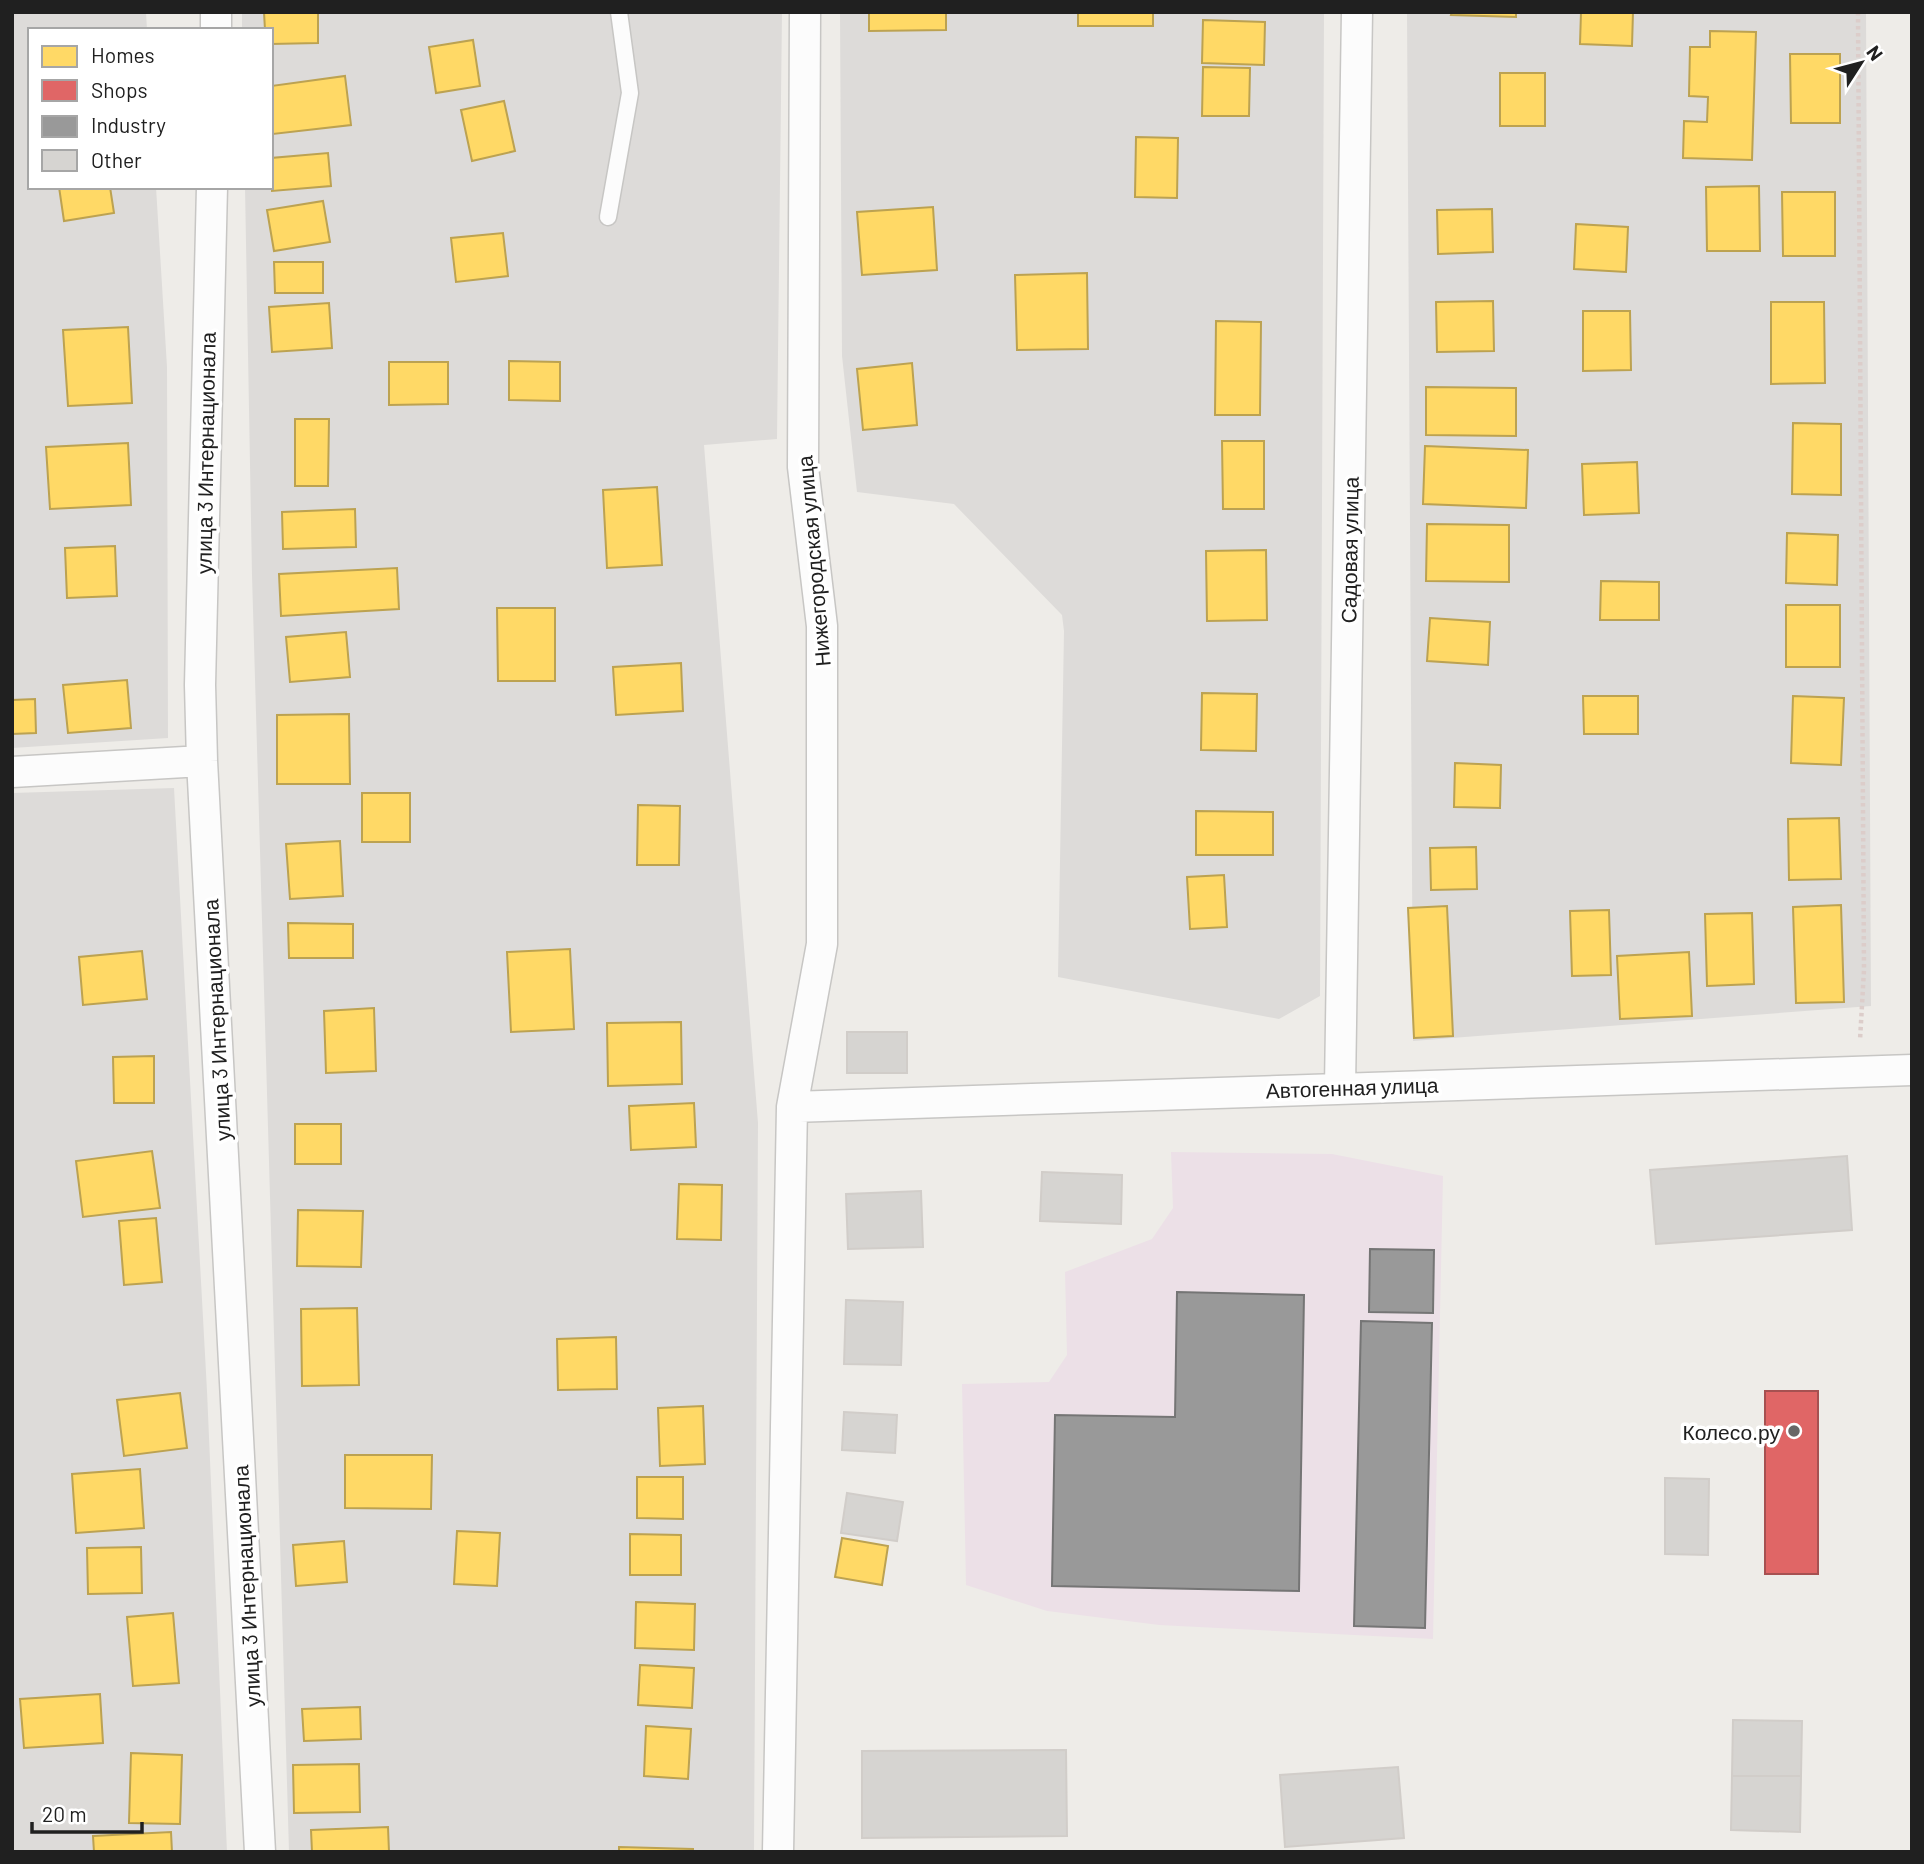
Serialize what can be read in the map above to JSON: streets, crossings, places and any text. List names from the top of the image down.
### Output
{
  "streets": {
    "street": [
      "улица 3 Интернационала",
      "Садовая улица",
      "Нижегородская улица",
      "Автогенная улица"
    ]
  },
  "crossings": [
    ["Садовая улица", "Автогенная улица"],
    ["Нижегородская улица", "Автогенная улица"]
  ],
  "places": ["Колесо.ру"],
  "legend": [
    "Homes",
    "Shops",
    "Industry",
    "Other"
  ],
  "scale_bar": "20 m",
  "north": "top right"
}
